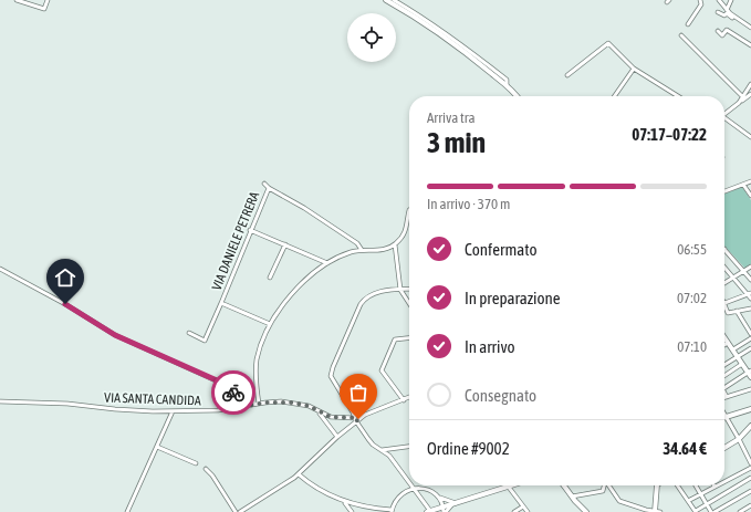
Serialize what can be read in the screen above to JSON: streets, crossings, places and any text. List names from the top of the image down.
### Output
{
  "streets": {
    "street": ["VIA DANIELE PETRERA", "VIA SANTA CANDIDA"]
  },
  "page": {
    "heading": ["3 min", "Arriva tra", "07:17–07:22"],
    "panel": ["Ordine #9002", "34.64 €"],
    "bar": "In arrivo · 370 m",
    "list": [
      ["Confermato", "06:55"],
      ["In preparazione", "07:02"],
      ["In arrivo", "07:10"],
      "Consegnato"
    ]
  }
}
